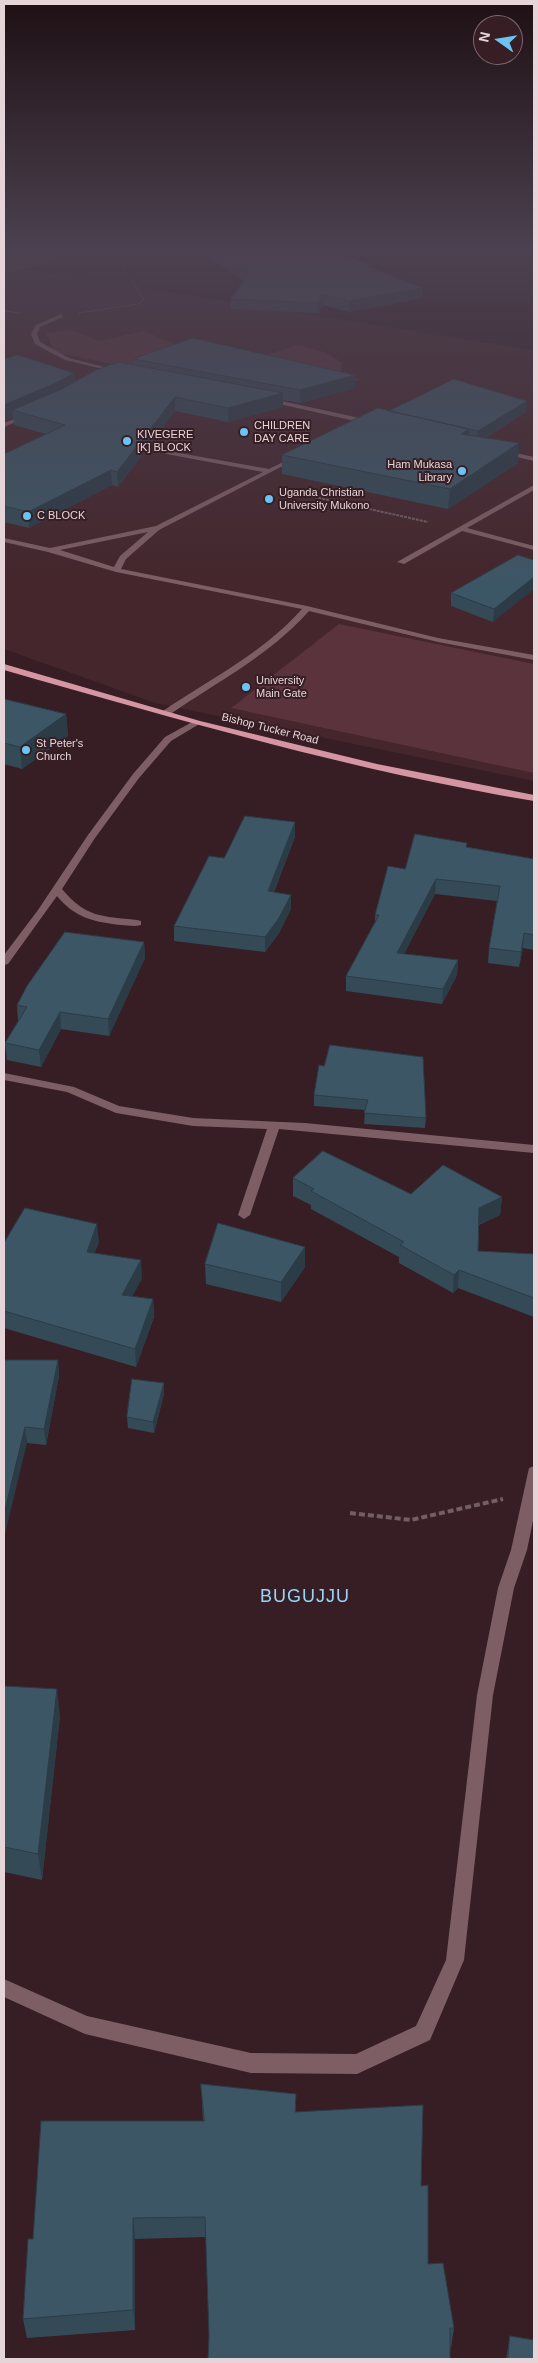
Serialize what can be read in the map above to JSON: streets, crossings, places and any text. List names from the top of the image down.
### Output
{
  "streets": {
    "main road": ["Bishop Tucker Road"]
  },
  "districts": ["BUGUJJU"],
  "places": [
    "CHILDREN DAY CARE",
    "KIVEGERE [K] BLOCK",
    "Ham Mukasa Library",
    "Uganda Christian University Mukono",
    "C BLOCK",
    "University Main Gate",
    "St Peter's Church"
  ],
  "north": "left"
}
